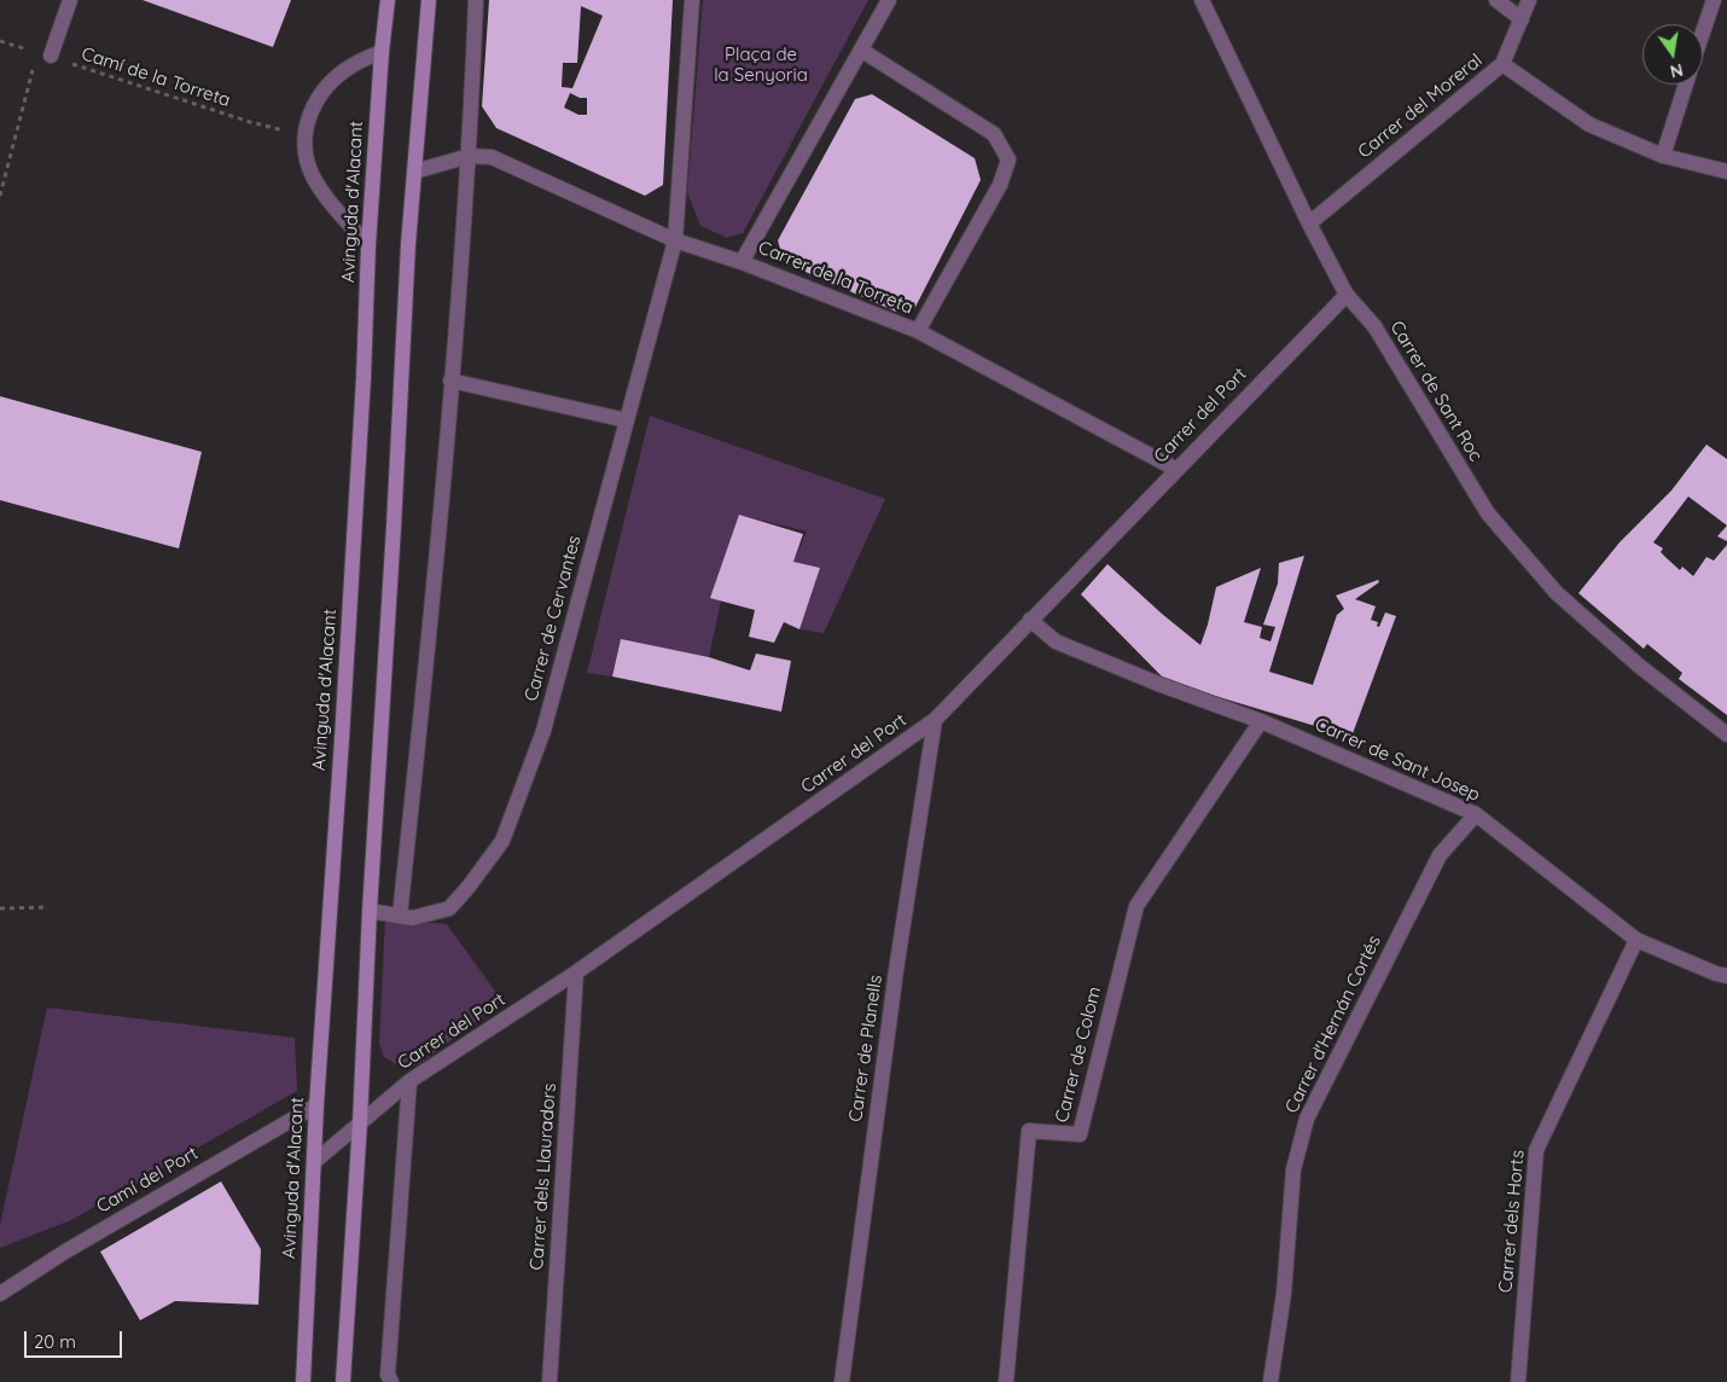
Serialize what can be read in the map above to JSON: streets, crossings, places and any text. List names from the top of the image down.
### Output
{
  "streets": {
    "main road": ["Avinguda d'Alacant"],
    "street": [
      "Carrer del Moreral",
      "Carrer de la Torreta",
      "Carrer de Sant Roc",
      "Carrer del Port",
      "Carrer de Cervantes",
      "Carrer de Sant Josep",
      "Carrer d'Hernán Cortés",
      "Carrer de Planells",
      "Carrer de Colom",
      "Carrer dels Llauradors",
      "Camí del Port",
      "Carrer dels Horts"
    ],
    "path": ["Camí de la Torreta"]
  },
  "crossings": [
    ["Carrer del Moreral", "Carrer de Sant Roc"],
    ["Avinguda d'Alacant", "Carrer del Port"],
    ["Avinguda d'Alacant", "Camí del Port"],
    ["Carrer de la Torreta", "Carrer del Port"],
    ["Carrer de la Torreta", "Carrer de Cervantes"],
    ["Carrer de Sant Roc", "Carrer del Port"],
    ["Carrer del Port", "Carrer de Sant Josep"],
    ["Carrer del Port", "Carrer de Planells"],
    ["Carrer del Port", "Carrer dels Llauradors"],
    ["Carrer de Sant Josep", "Carrer d'Hernán Cortés"],
    ["Carrer de Sant Josep", "Carrer de Colom"],
    ["Carrer de Sant Josep", "Carrer dels Horts"]
  ],
  "parks": ["Plaça de la Senyoria"],
  "scale_bar": "20 m",
  "north": "bottom"
}
